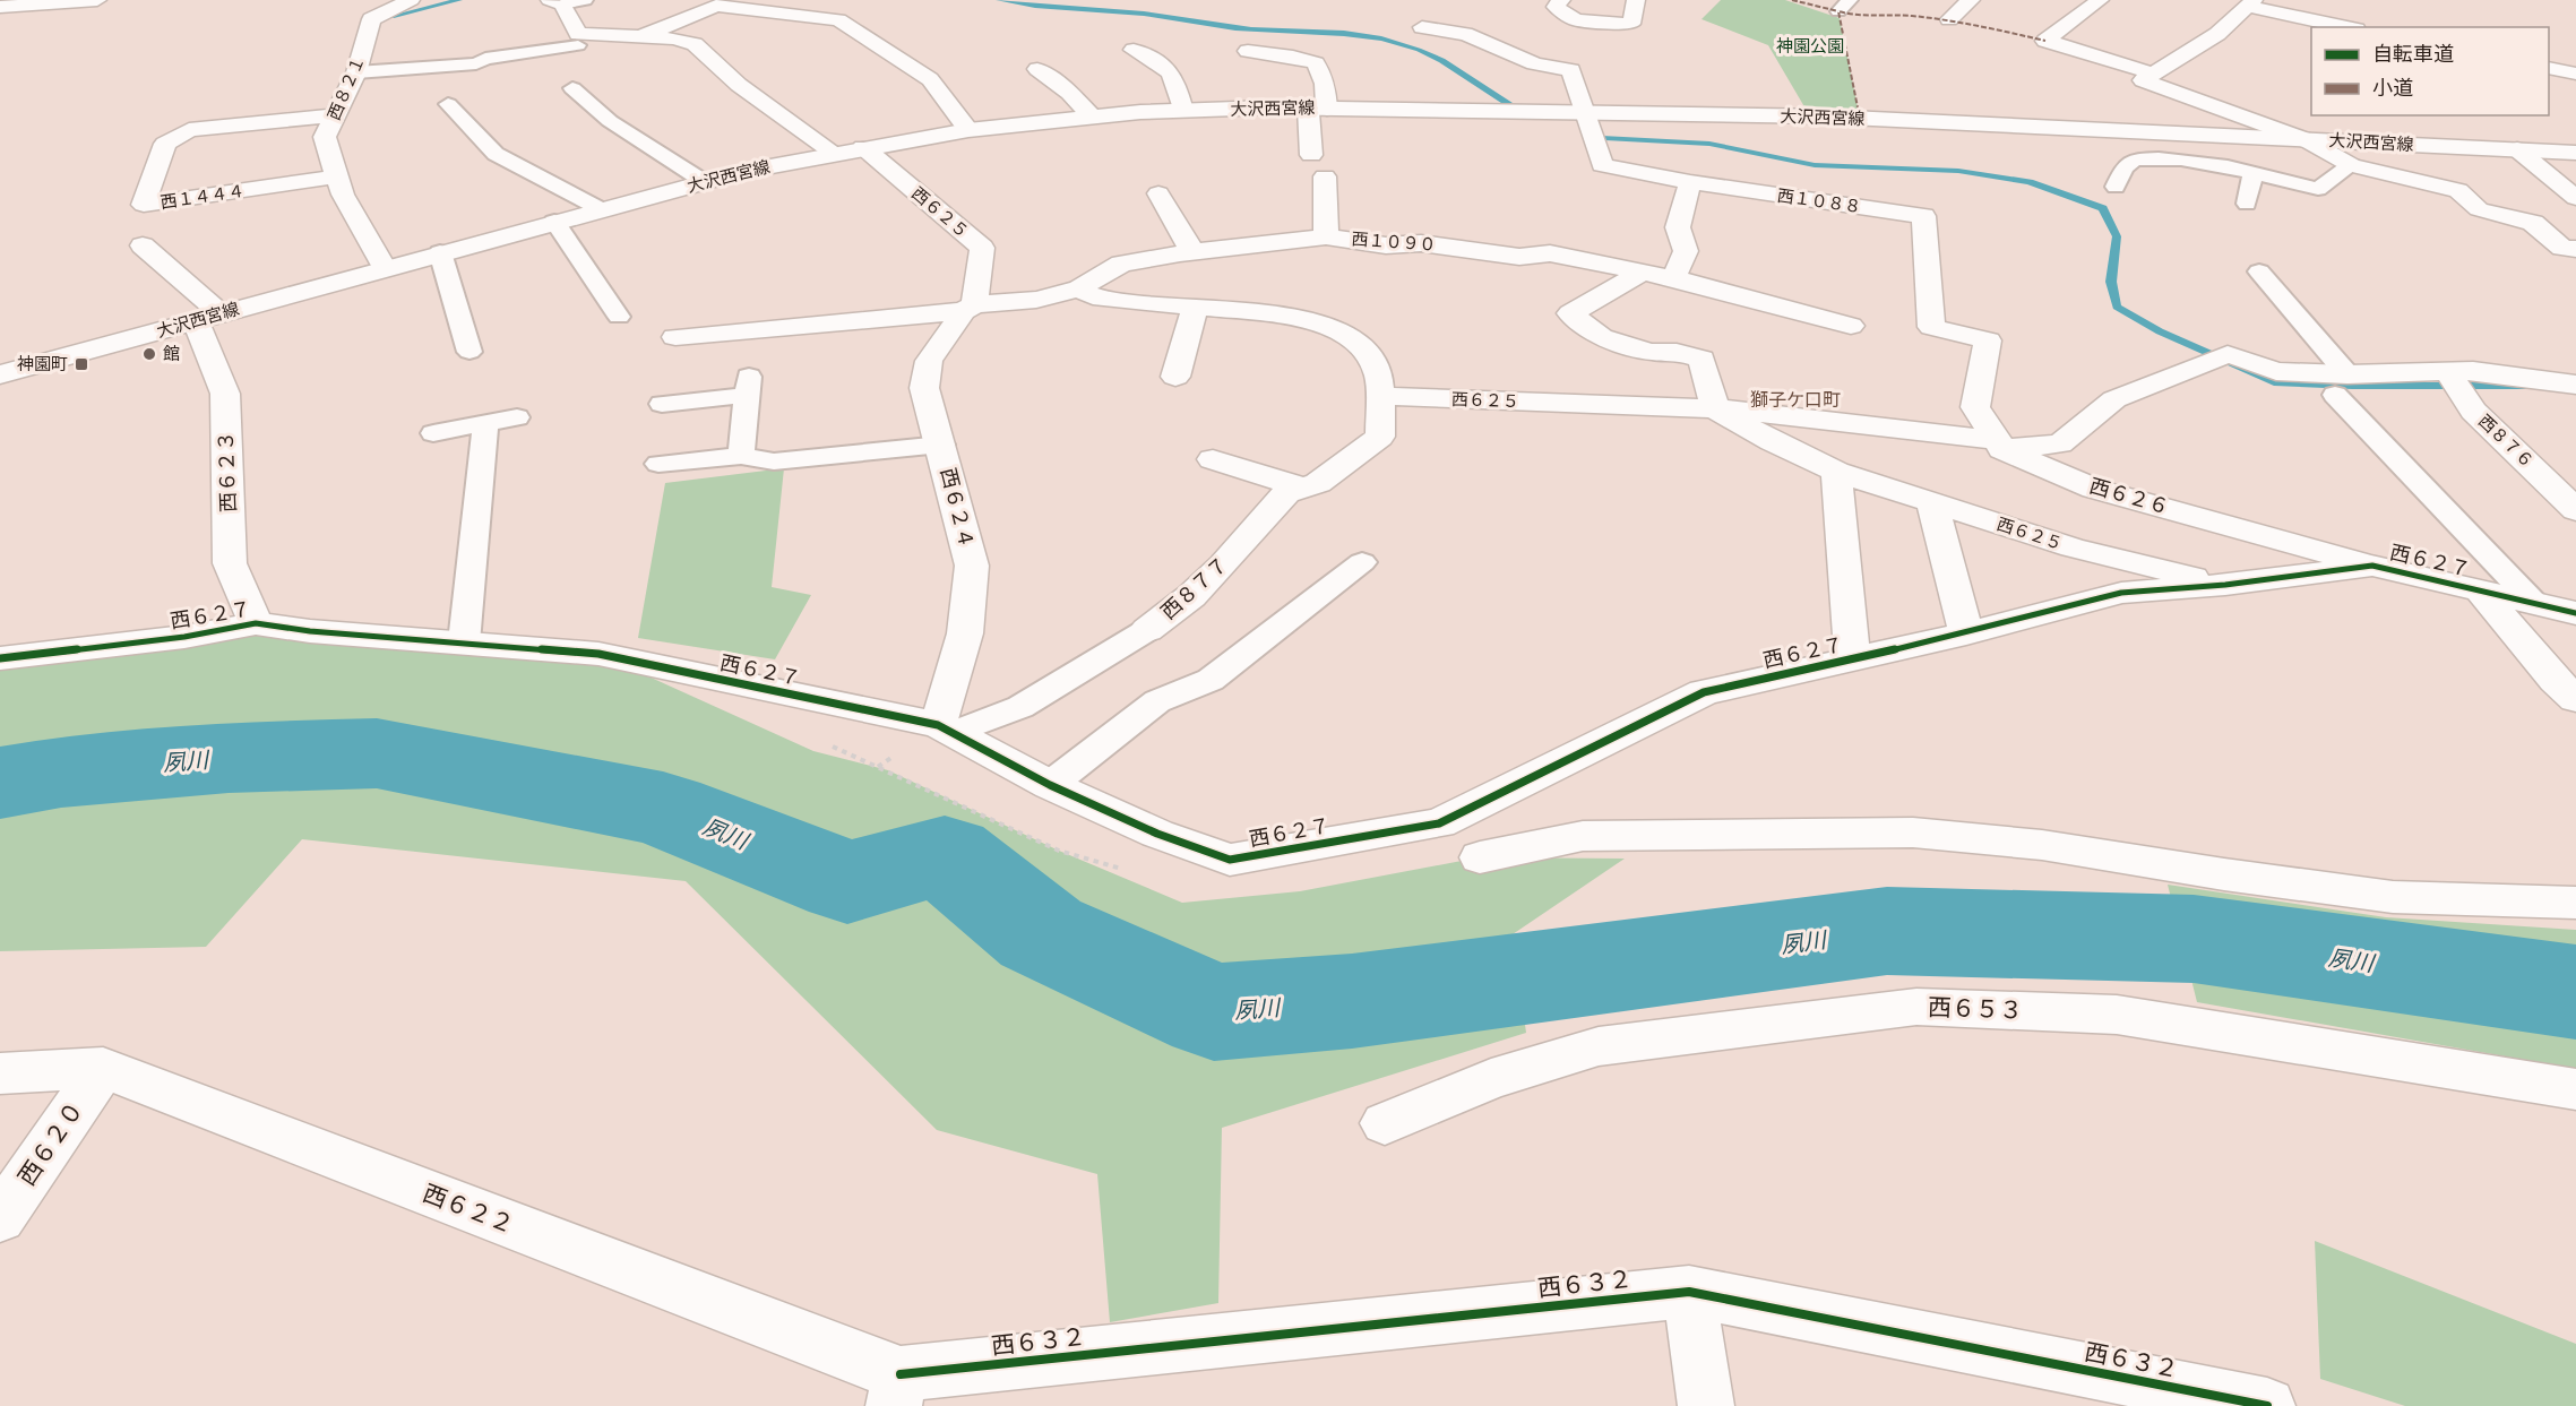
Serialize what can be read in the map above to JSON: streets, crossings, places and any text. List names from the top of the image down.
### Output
{
  "streets": {
    "street": [
      "西８２１",
      "大沢西宮線",
      "西１４４４",
      "西１０８８",
      "西６２５",
      "西１０９０",
      "西８７６",
      "西６２３",
      "西６２６",
      "西６２４",
      "西６２７",
      "西８７７",
      "西６５３",
      "西６２０",
      "西６２２",
      "西６３２"
    ]
  },
  "crossings": [
    ["西８２１", "大沢西宮線"],
    ["西８２１", "西１４４４"],
    ["大沢西宮線", "西１０８８"],
    ["大沢西宮線", "西６２５"],
    ["大沢西宮線", "西６２３"],
    ["西１０８８", "西６２６"],
    ["西６２５", "西６２４"],
    ["西６２５", "西６２７"],
    ["西６２５", "西８７７"],
    ["西６２３", "西６２７"],
    ["西６２６", "西６２７"],
    ["西６２４", "西６２７"],
    ["西６２４", "西８７７"],
    ["西６２７", "西８７７"],
    ["西６２０", "西６２２"],
    ["西６２２", "西６３２"]
  ],
  "districts": ["獅子ケ口町"],
  "water": ["夙川"],
  "parks": ["神園公園"],
  "places": {
    "other": ["館"],
    "transit": ["神園町"]
  },
  "legend": ["自転車道", "小道"]
}
